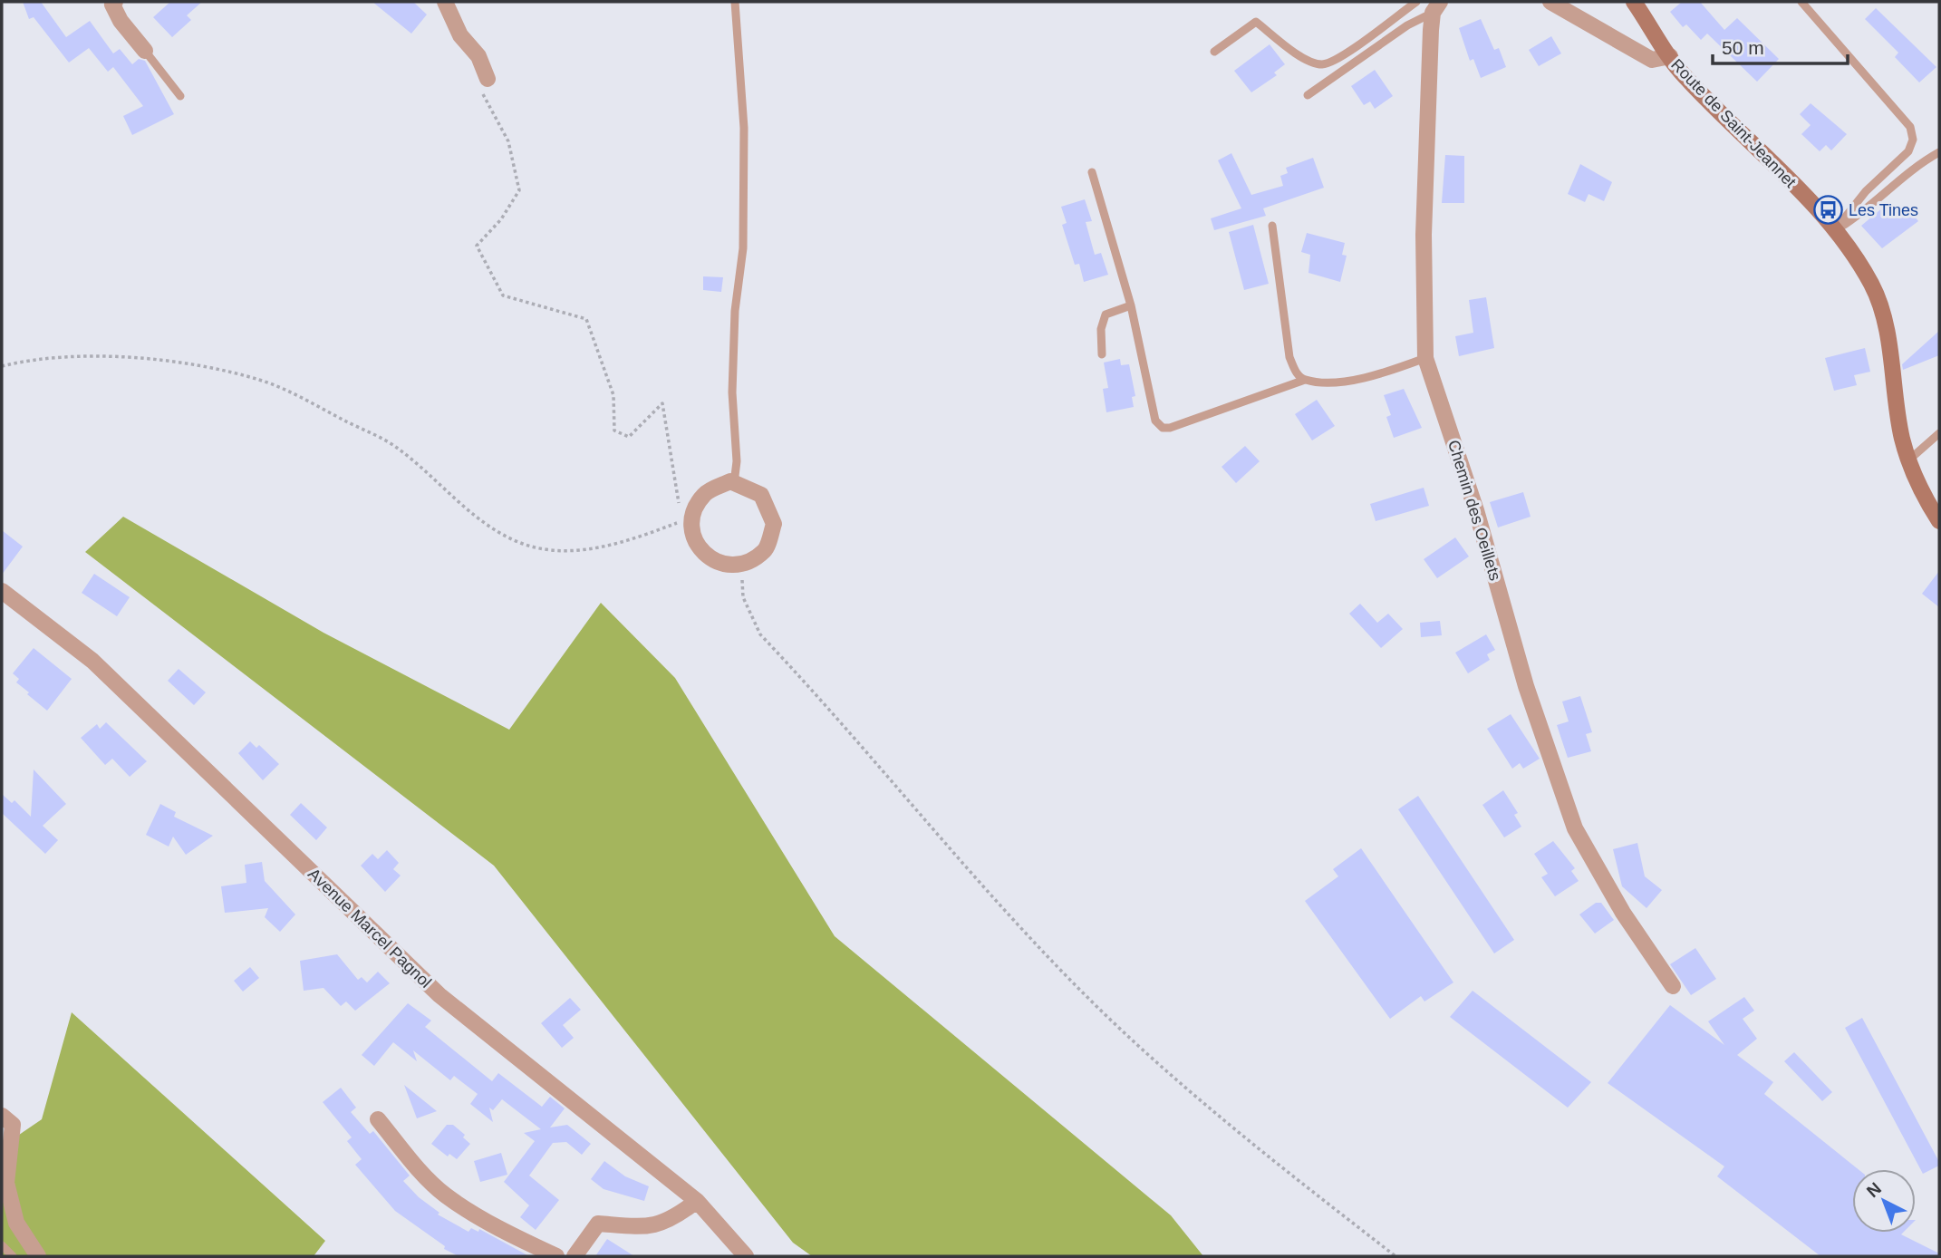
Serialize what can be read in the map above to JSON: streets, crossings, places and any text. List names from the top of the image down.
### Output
{
  "streets": {
    "main road": ["Route de Saint-Jeannet"],
    "street": ["Chemin des Oeillets", "Avenue Marcel Pagnol"]
  },
  "places": {
    "bus stop": ["Les Tines"]
  },
  "scale_bar": "50 m",
  "north": "top left"
}
